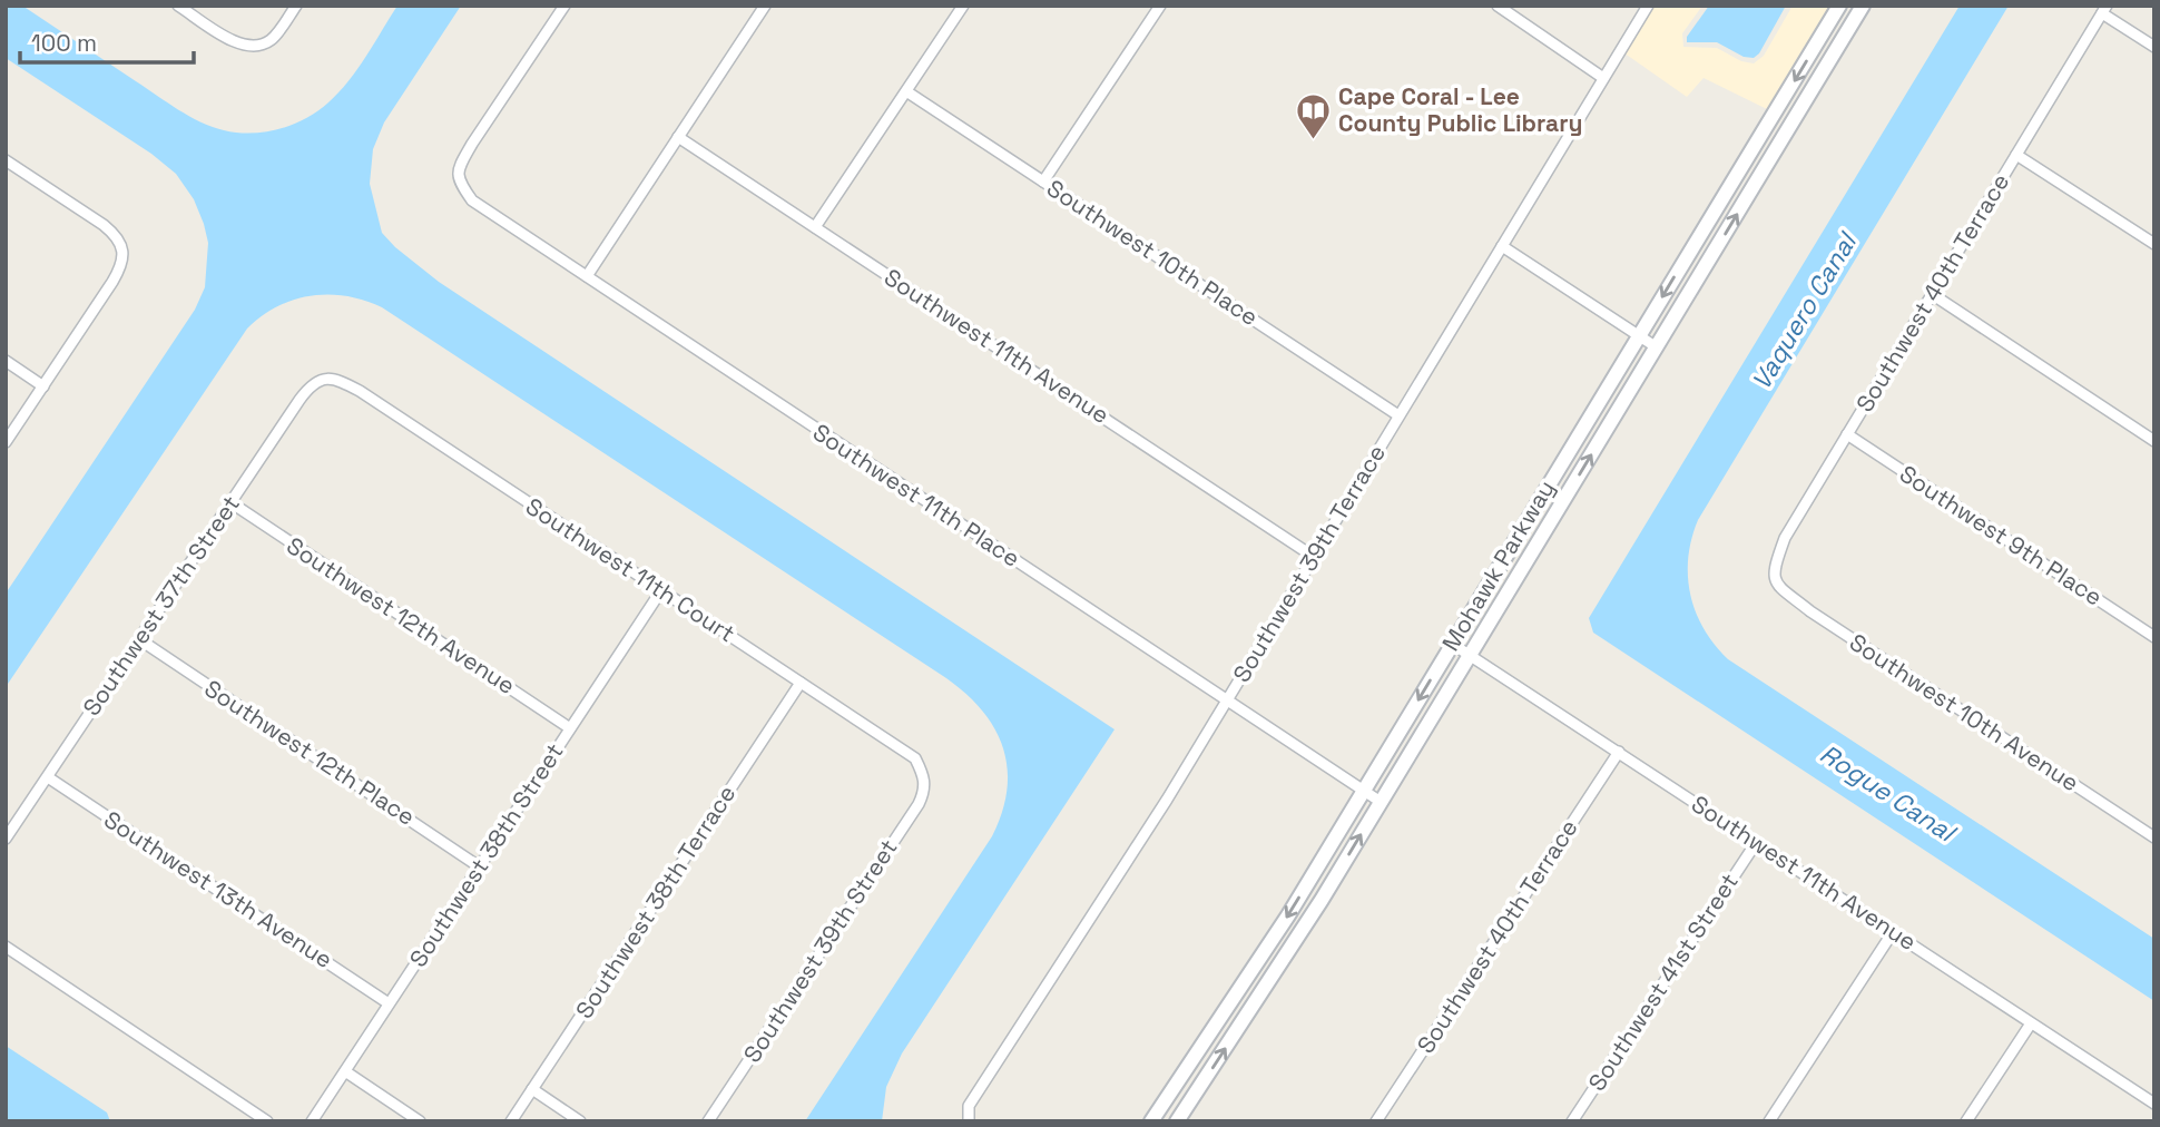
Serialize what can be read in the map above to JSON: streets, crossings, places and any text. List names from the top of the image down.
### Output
{
  "streets": {
    "street": [
      "Southwest 10th Place",
      "Southwest 40th Terrace",
      "Southwest 11th Avenue",
      "Southwest 11th Place",
      "Southwest 9th Place",
      "Southwest 39th Terrace",
      "Mohawk Parkway",
      "Southwest 11th Court",
      "Southwest 37th Street",
      "Southwest 12th Avenue",
      "Southwest 10th Avenue",
      "Southwest 12th Place",
      "Southwest 38th Street",
      "Southwest 13th Avenue",
      "Southwest 38th Terrace",
      "Southwest 39th Street",
      "Southwest 41st Street"
    ]
  },
  "crossings": [
    ["Southwest 10th Place", "Southwest 39th Terrace"],
    ["Southwest 40th Terrace", "Southwest 11th Avenue"],
    ["Southwest 40th Terrace", "Southwest 9th Place"],
    ["Southwest 40th Terrace", "Southwest 10th Avenue"],
    ["Southwest 11th Avenue", "Southwest 39th Terrace"],
    ["Southwest 11th Avenue", "Mohawk Parkway"],
    ["Southwest 11th Avenue", "Southwest 41st Street"],
    ["Southwest 11th Place", "Southwest 39th Terrace"],
    ["Southwest 11th Place", "Mohawk Parkway"],
    ["Southwest 11th Court", "Southwest 37th Street"],
    ["Southwest 11th Court", "Southwest 38th Street"],
    ["Southwest 11th Court", "Southwest 38th Terrace"],
    ["Southwest 11th Court", "Southwest 39th Street"],
    ["Southwest 37th Street", "Southwest 12th Avenue"],
    ["Southwest 37th Street", "Southwest 12th Place"],
    ["Southwest 37th Street", "Southwest 13th Avenue"],
    ["Southwest 12th Avenue", "Southwest 38th Street"],
    ["Southwest 12th Place", "Southwest 38th Street"],
    ["Southwest 38th Street", "Southwest 13th Avenue"]
  ],
  "water": ["Vaquero Canal", "Rogue Canal"],
  "places": {
    "library": ["Cape Coral - Lee County Public Library"]
  },
  "scale_bar": "100 m"
}
